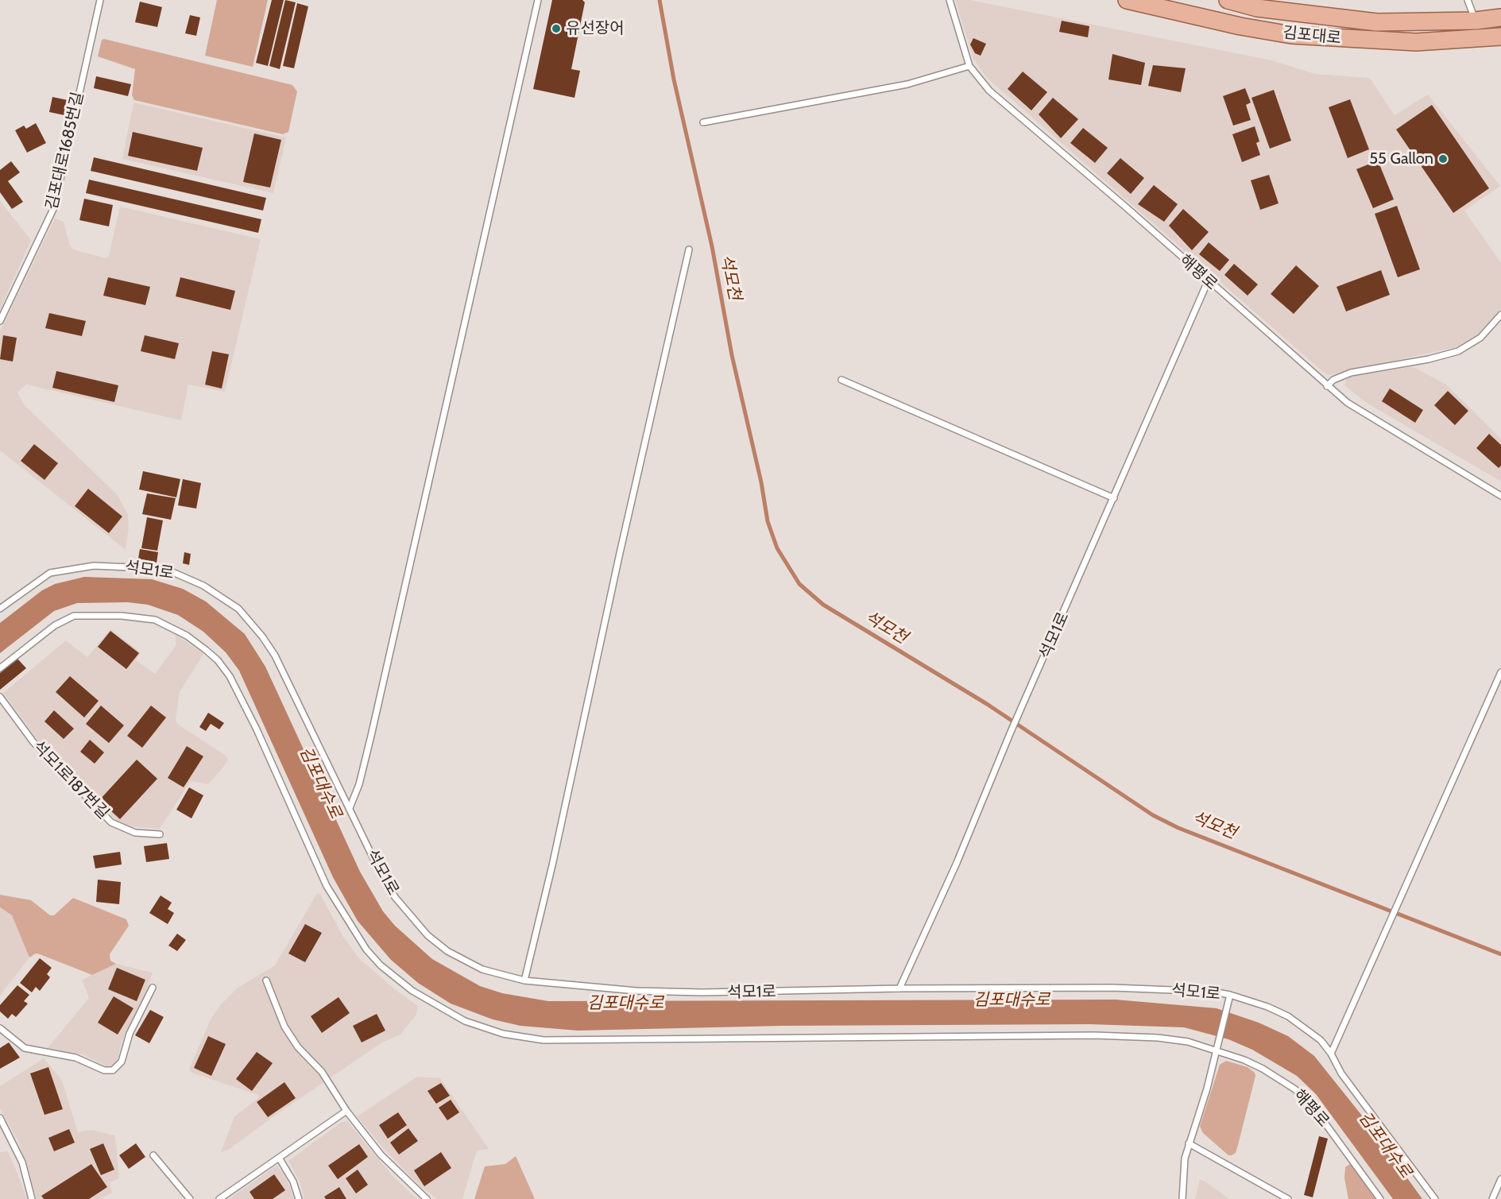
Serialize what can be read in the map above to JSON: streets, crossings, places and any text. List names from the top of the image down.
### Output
{
  "streets": {
    "main road": ["김포대로"],
    "lane": [
      "김포대로1685번길",
      "해평로",
      "석모1로",
      "석모1로187번길"
    ]
  },
  "crossings": [
    ["해평로", "석모1로"]
  ],
  "water": ["석모천", "김포대수로"],
  "places": ["유선장어", "55 Gallon"]
}
